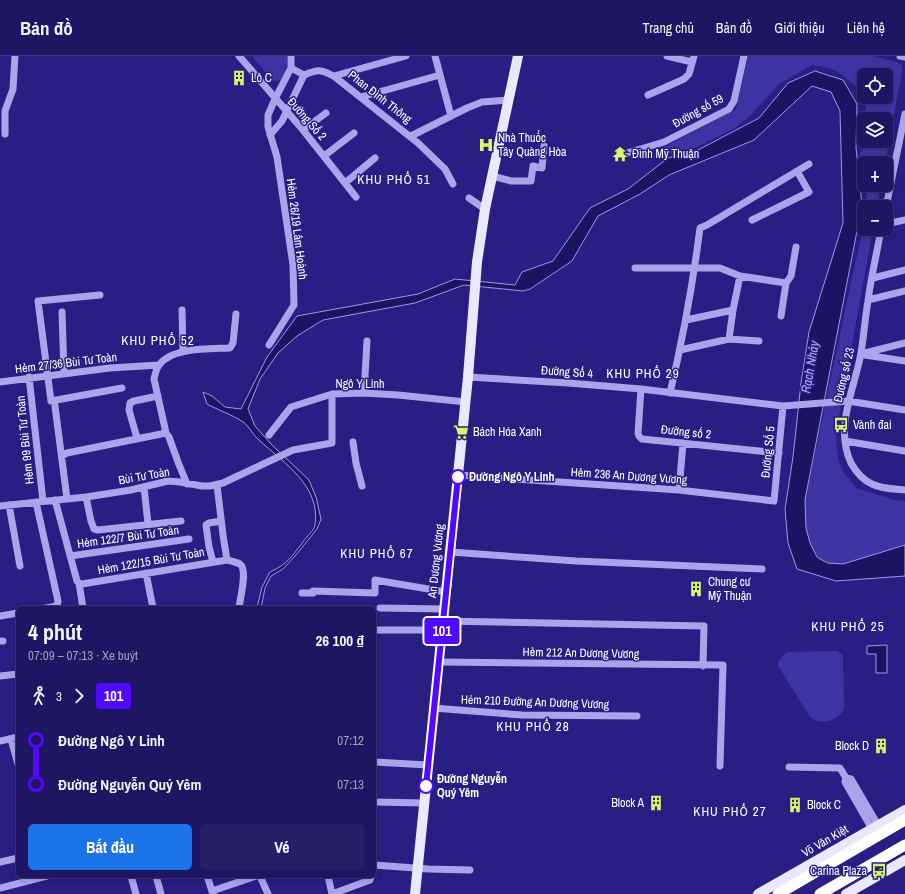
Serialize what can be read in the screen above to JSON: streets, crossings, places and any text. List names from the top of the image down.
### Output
{
  "streets": {
    "highway": ["Võ Văn Kiệt"],
    "main road": ["An Dương Vương"],
    "street": [
      "Phan Đình Thông",
      "Đường số 59",
      "Đường Số 2",
      "Hẻm 26/19 Lâm Hoành",
      "Hẻm 27/36 Bùi Tư Toàn",
      "Đường Số 4",
      "Đường số 23",
      "Ngô Y Linh",
      "Đường số 2",
      "Hẻm 99 Bùi Tư Toàn",
      "Đường Số 5",
      "Bùi Tư Toàn",
      "Hẻm 236 An Dương Vương",
      "Hẻm 122/7 Bùi Tư Toàn",
      "Hẻm 122/15 Bùi Tư Toàn",
      "Hẻm 212 An Dương Vương",
      "Hẻm 210 Đường An Dương Vương"
    ]
  },
  "crossings": [
    ["Phan Đình Thông", "An Dương Vương"],
    ["Đường Số 2", "Hẻm 26/19 Lâm Hoành"],
    ["Hẻm 27/36 Bùi Tư Toàn", "Hẻm 99 Bùi Tư Toàn"],
    ["Đường Số 4", "Đường số 23"],
    ["Đường Số 4", "Đường số 2"],
    ["Đường Số 4", "Đường Số 5"],
    ["Đường Số 4", "An Dương Vương"],
    ["Ngô Y Linh", "Bùi Tư Toàn"],
    ["Ngô Y Linh", "An Dương Vương"],
    ["Đường số 2", "Đường Số 5"],
    ["Hẻm 99 Bùi Tư Toàn", "Bùi Tư Toàn"],
    ["Đường Số 5", "Hẻm 236 An Dương Vương"],
    ["Hẻm 236 An Dương Vương", "An Dương Vương"],
    ["An Dương Vương", "Hẻm 212 An Dương Vương"],
    ["An Dương Vương", "Hẻm 210 Đường An Dương Vương"]
  ],
  "districts": [
    "KHU PHỐ 51",
    "KHU PHỐ 52",
    "KHU PHỐ 29",
    "KHU PHỐ 67",
    "KHU PHỐ 25",
    "KHU PHỐ 28",
    "KHU PHỐ 27"
  ],
  "water": ["Rạch Nhảy"],
  "places": {
    "building": [
      "Lô C",
      "Chung cư Mỹ Thuận",
      "Block D",
      "Block A",
      "Block C"
    ],
    "hospital": ["Nhà Thuốc Tây Quàng Hòa"],
    "temple": ["Đình Mỹ Thuận"],
    "bus stop": ["Vành đai", "Carina Plaza"],
    "supermarket": ["Bách Hóa Xanh"],
    "other": ["Đường Ngô Y Linh", "Đường Nguyễn Quý Yêm"]
  },
  "lines": ["bus line 101"],
  "page": {
    "header": "Bản đồ",
    "nav": [
      "Trang chủ",
      "Bản đồ",
      "Giới thiệu",
      "Liên hệ"
    ],
    "on_map": "101",
    "map_buttons": ["+", "−"],
    "heading": ["4 phút", "07:09 – 07:13 · Xe buýt", "26 100 ₫"],
    "legs": ["3", "101"],
    "list": [
      {
        "name": "Đường Ngô Y Linh",
        "value": "07:12"
      },
      {
        "name": "Đường Nguyễn Quý Yêm",
        "value": "07:13"
      }
    ],
    "buttons": ["Bắt đầu", "Vé"]
  }
}
